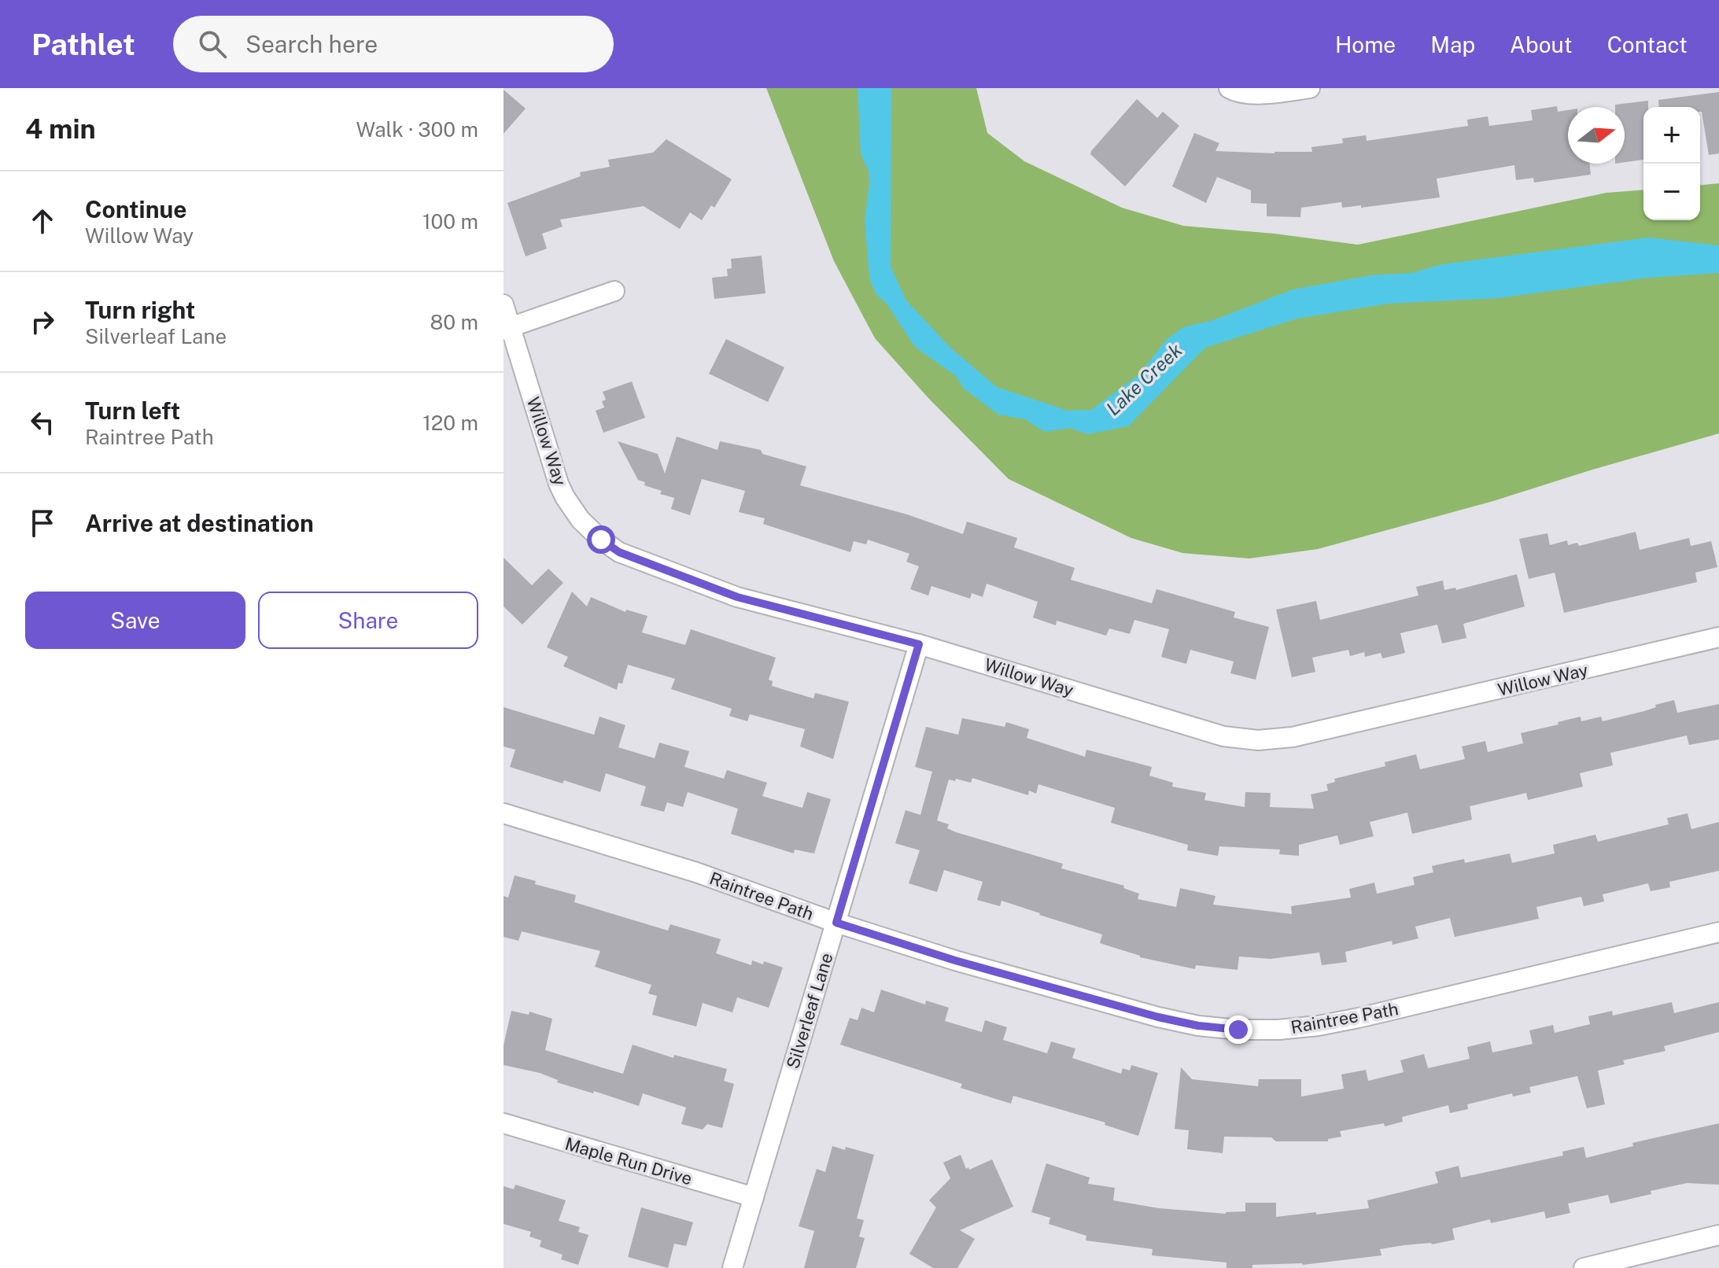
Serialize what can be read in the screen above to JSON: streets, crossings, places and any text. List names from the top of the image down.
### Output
{
  "streets": {
    "street": [
      "Willow Way",
      "Raintree Path",
      "Silverleaf Lane",
      "Maple Run Drive"
    ]
  },
  "crossings": [
    ["Willow Way", "Silverleaf Lane"],
    ["Raintree Path", "Silverleaf Lane"],
    ["Silverleaf Lane", "Maple Run Drive"]
  ],
  "water": ["Lake Creek"],
  "north": "right",
  "page": {
    "header": "Pathlet",
    "search": "Search here",
    "nav": [
      "Home",
      "Map",
      "About",
      "Contact"
    ],
    "heading": ["4 min", "Walk · 300 m"],
    "map_buttons": ["+", "−"],
    "list": [
      ["Continue", "Willow Way", "100 m"],
      ["Turn right", "Silverleaf Lane", "80 m"],
      ["Turn left", "Raintree Path", "120 m"],
      "Arrive at destination"
    ],
    "buttons": ["Save", "Share"]
  }
}
